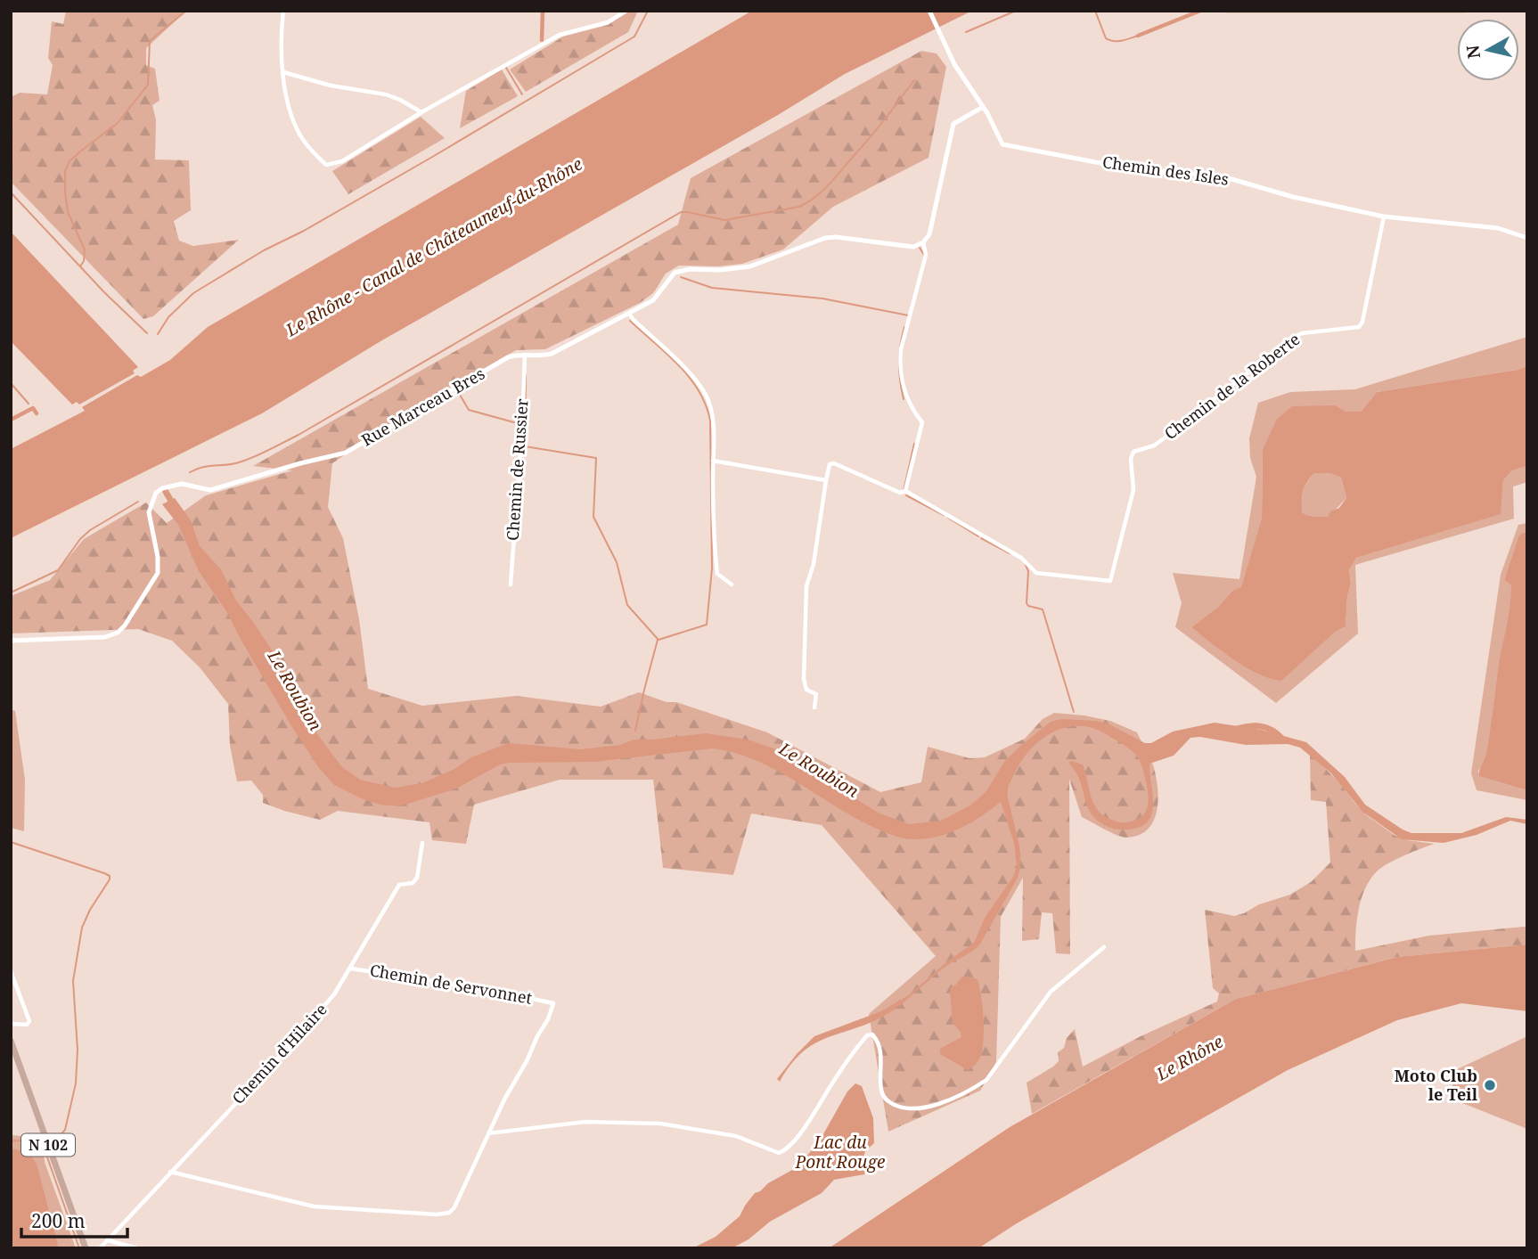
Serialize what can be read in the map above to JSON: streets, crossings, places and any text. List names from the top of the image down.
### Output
{
  "streets": {
    "main road": ["N 102"],
    "street": [
      "Chemin des Isles",
      "Chemin de la Roberte",
      "Rue Marceau Bres",
      "Chemin de Russier",
      "Chemin de Servonnet",
      "Chemin d'Hilaire"
    ]
  },
  "crossings": [
    ["Chemin des Isles", "Chemin de la Roberte"],
    ["Rue Marceau Bres", "Chemin de Russier"],
    ["Chemin de Servonnet", "Chemin d'Hilaire"]
  ],
  "water": [
    "Le Rhône - Canal de Châteauneuf-du-Rhône",
    "Le Roubion",
    "Le Rhône",
    "Lac du Pont Rouge"
  ],
  "places": ["Moto Club le Teil"],
  "scale_bar": "200 m",
  "north": "left"
}
